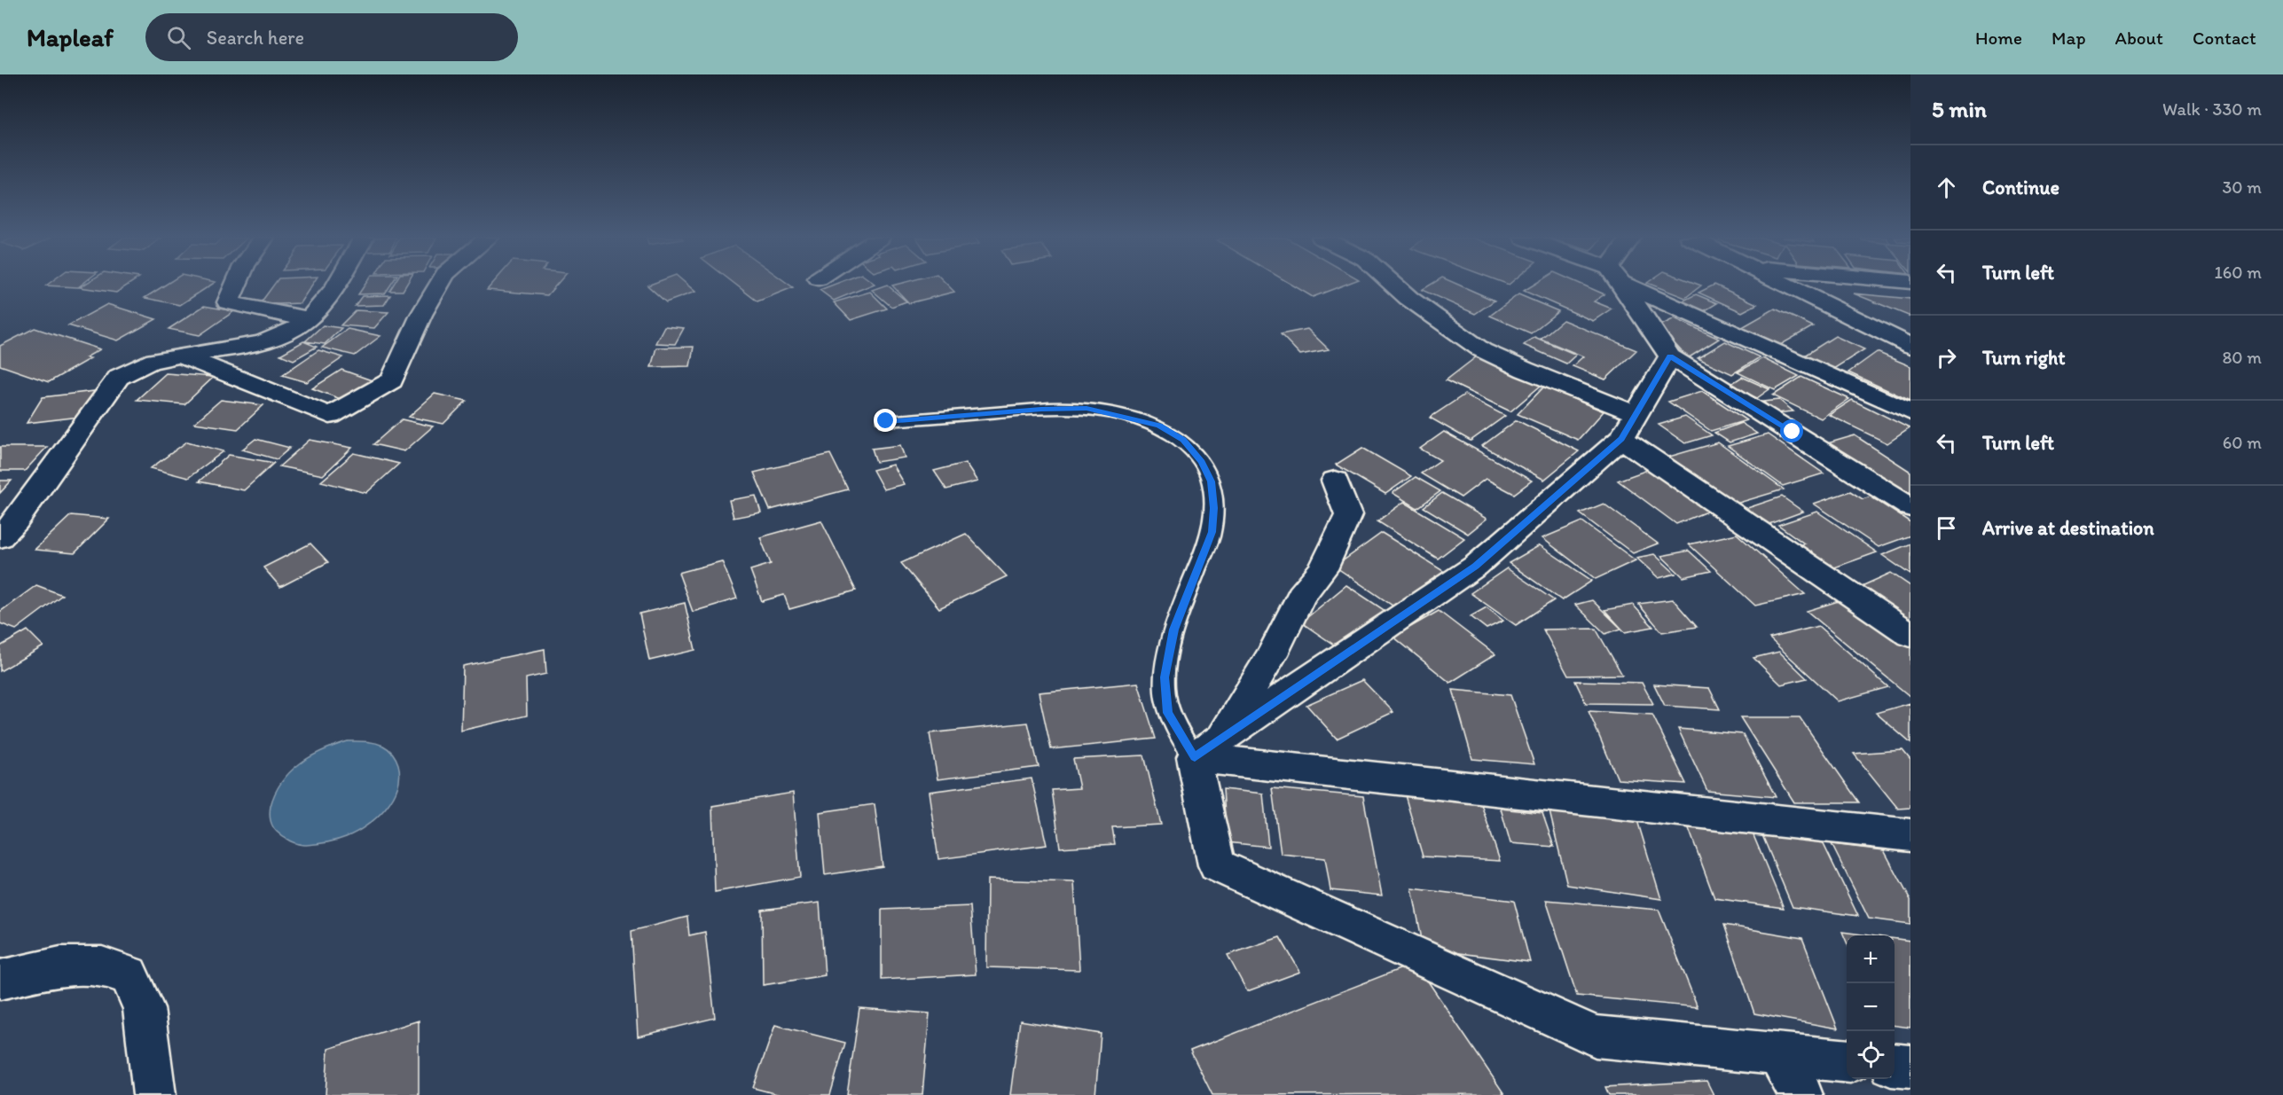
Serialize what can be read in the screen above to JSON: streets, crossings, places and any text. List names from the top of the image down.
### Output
{
  "page": {
    "header": "Mapleaf",
    "search": "Search here",
    "nav": [
      "Home",
      "Map",
      "About",
      "Contact"
    ],
    "heading": ["5 min", "Walk · 330 m"],
    "list": [
      ["Continue", "30 m"],
      ["Turn left", "160 m"],
      ["Turn right", "80 m"],
      ["Turn left", "60 m"],
      "Arrive at destination"
    ],
    "map_buttons": ["+", "−"]
  }
}
